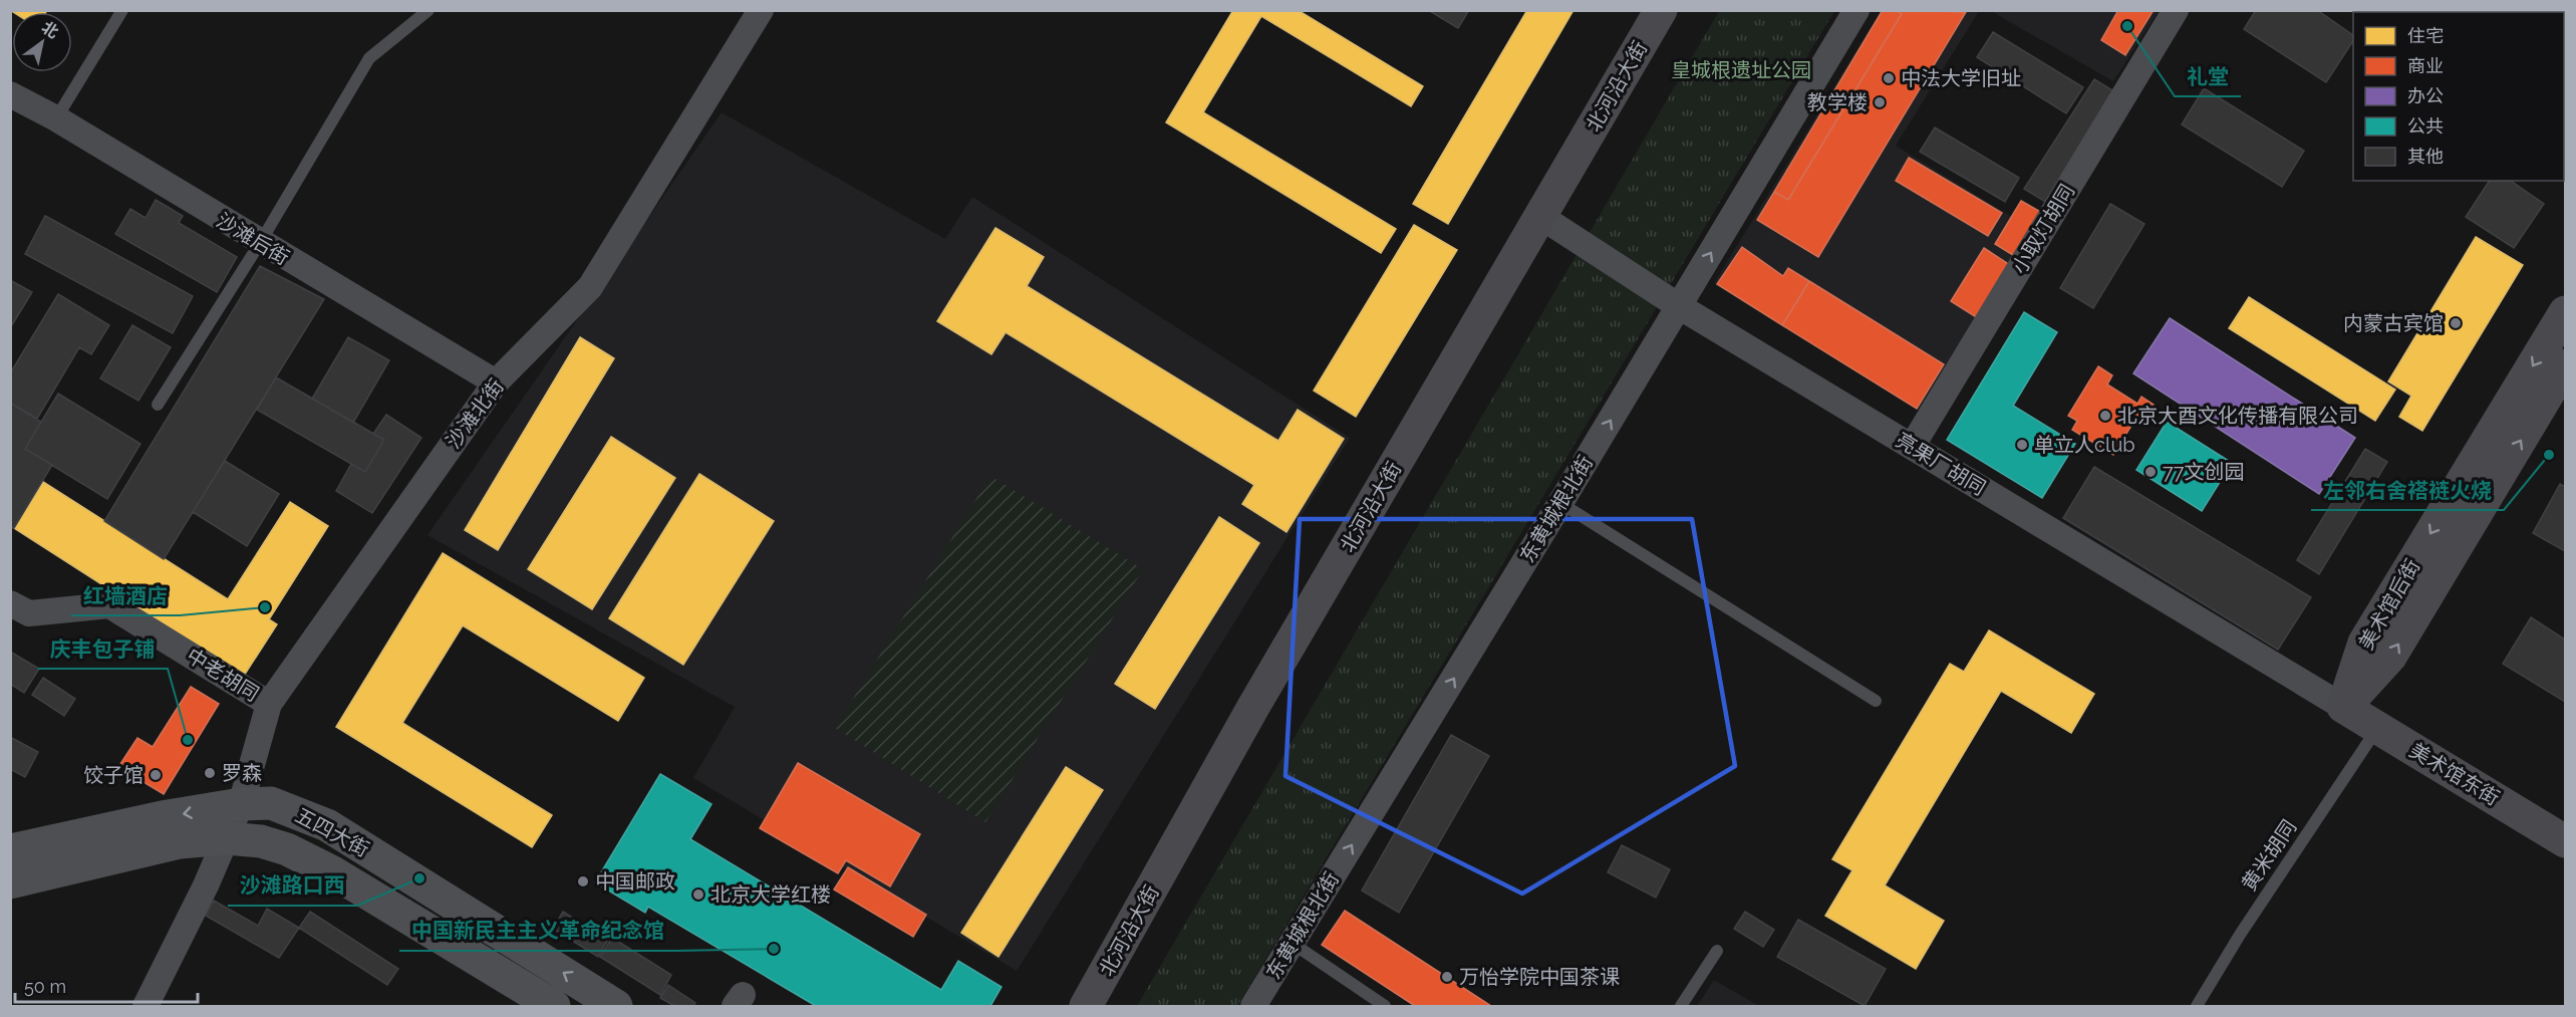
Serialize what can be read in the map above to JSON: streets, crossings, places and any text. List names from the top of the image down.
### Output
{
  "streets": {
    "main road": [
      "北河沿大街",
      "美术馆后街",
      "美术馆东街",
      "五四大街"
    ],
    "street": [
      "小取灯胡同",
      "沙滩后街",
      "沙滩北街",
      "亮果厂胡同",
      "东黄城根北街",
      "中老胡同"
    ],
    "lane": ["黄米胡同"]
  },
  "crossings": [
    ["北河沿大街", "亮果厂胡同"],
    ["小取灯胡同", "亮果厂胡同"],
    ["沙滩后街", "沙滩北街"],
    ["沙滩北街", "中老胡同"],
    ["沙滩北街", "五四大街"],
    ["亮果厂胡同", "东黄城根北街"],
    ["亮果厂胡同", "美术馆后街"],
    ["亮果厂胡同", "美术馆东街"],
    ["美术馆后街", "美术馆东街"],
    ["美术馆东街", "黄米胡同"]
  ],
  "one_way": ["东黄城根北街"],
  "parks": ["皇城根遗址公园"],
  "places": [
    "礼堂",
    "中法大学旧址",
    "教学楼",
    "内蒙古宾馆",
    "北京大酉文化传播有限公司",
    "单立人club",
    "左邻右舍褡裢火烧",
    "77文创园",
    "红墙酒店",
    "庆丰包子铺",
    "罗森",
    "饺子馆",
    "沙滩路口西",
    "中国邮政",
    "北京大学红楼",
    "中国新民主主义革命纪念馆",
    "万怡学院中国茶课"
  ],
  "legend": [
    "住宅",
    "商业",
    "办公",
    "公共",
    "其他"
  ],
  "scale_bar": "50 m",
  "north": "top right"
}
